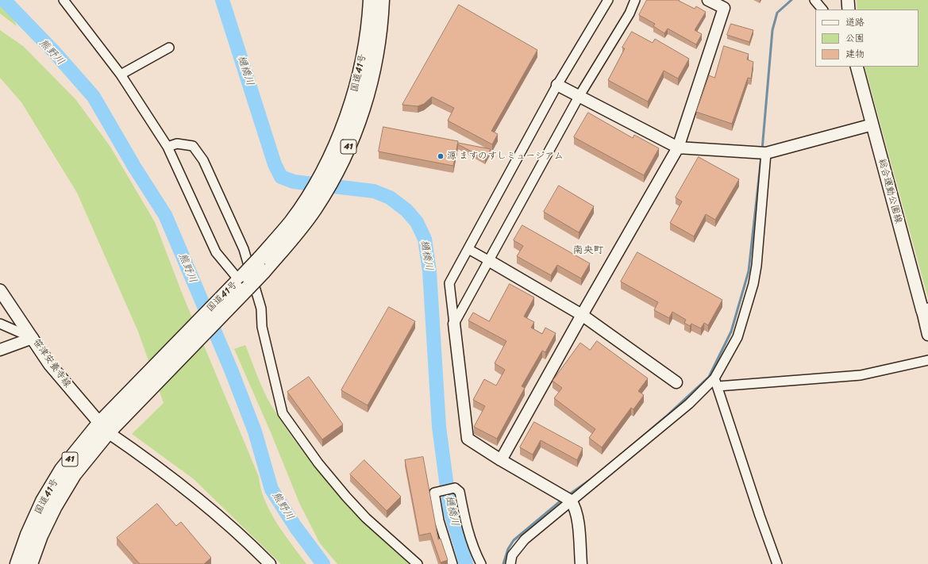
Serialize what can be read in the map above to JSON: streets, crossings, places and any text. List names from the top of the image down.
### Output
{
  "streets": {
    "highway": ["国道41号", "41"],
    "main road": ["総合運動公園線", "笹津安養寺線"]
  },
  "crossings": [
    ["国道41号", "笹津安養寺線"]
  ],
  "districts": ["南央町"],
  "water": ["熊野川", "樋橋川"],
  "places": ["源 ますのすしミュージアム"],
  "legend": ["道路", "公園", "建物"]
}
